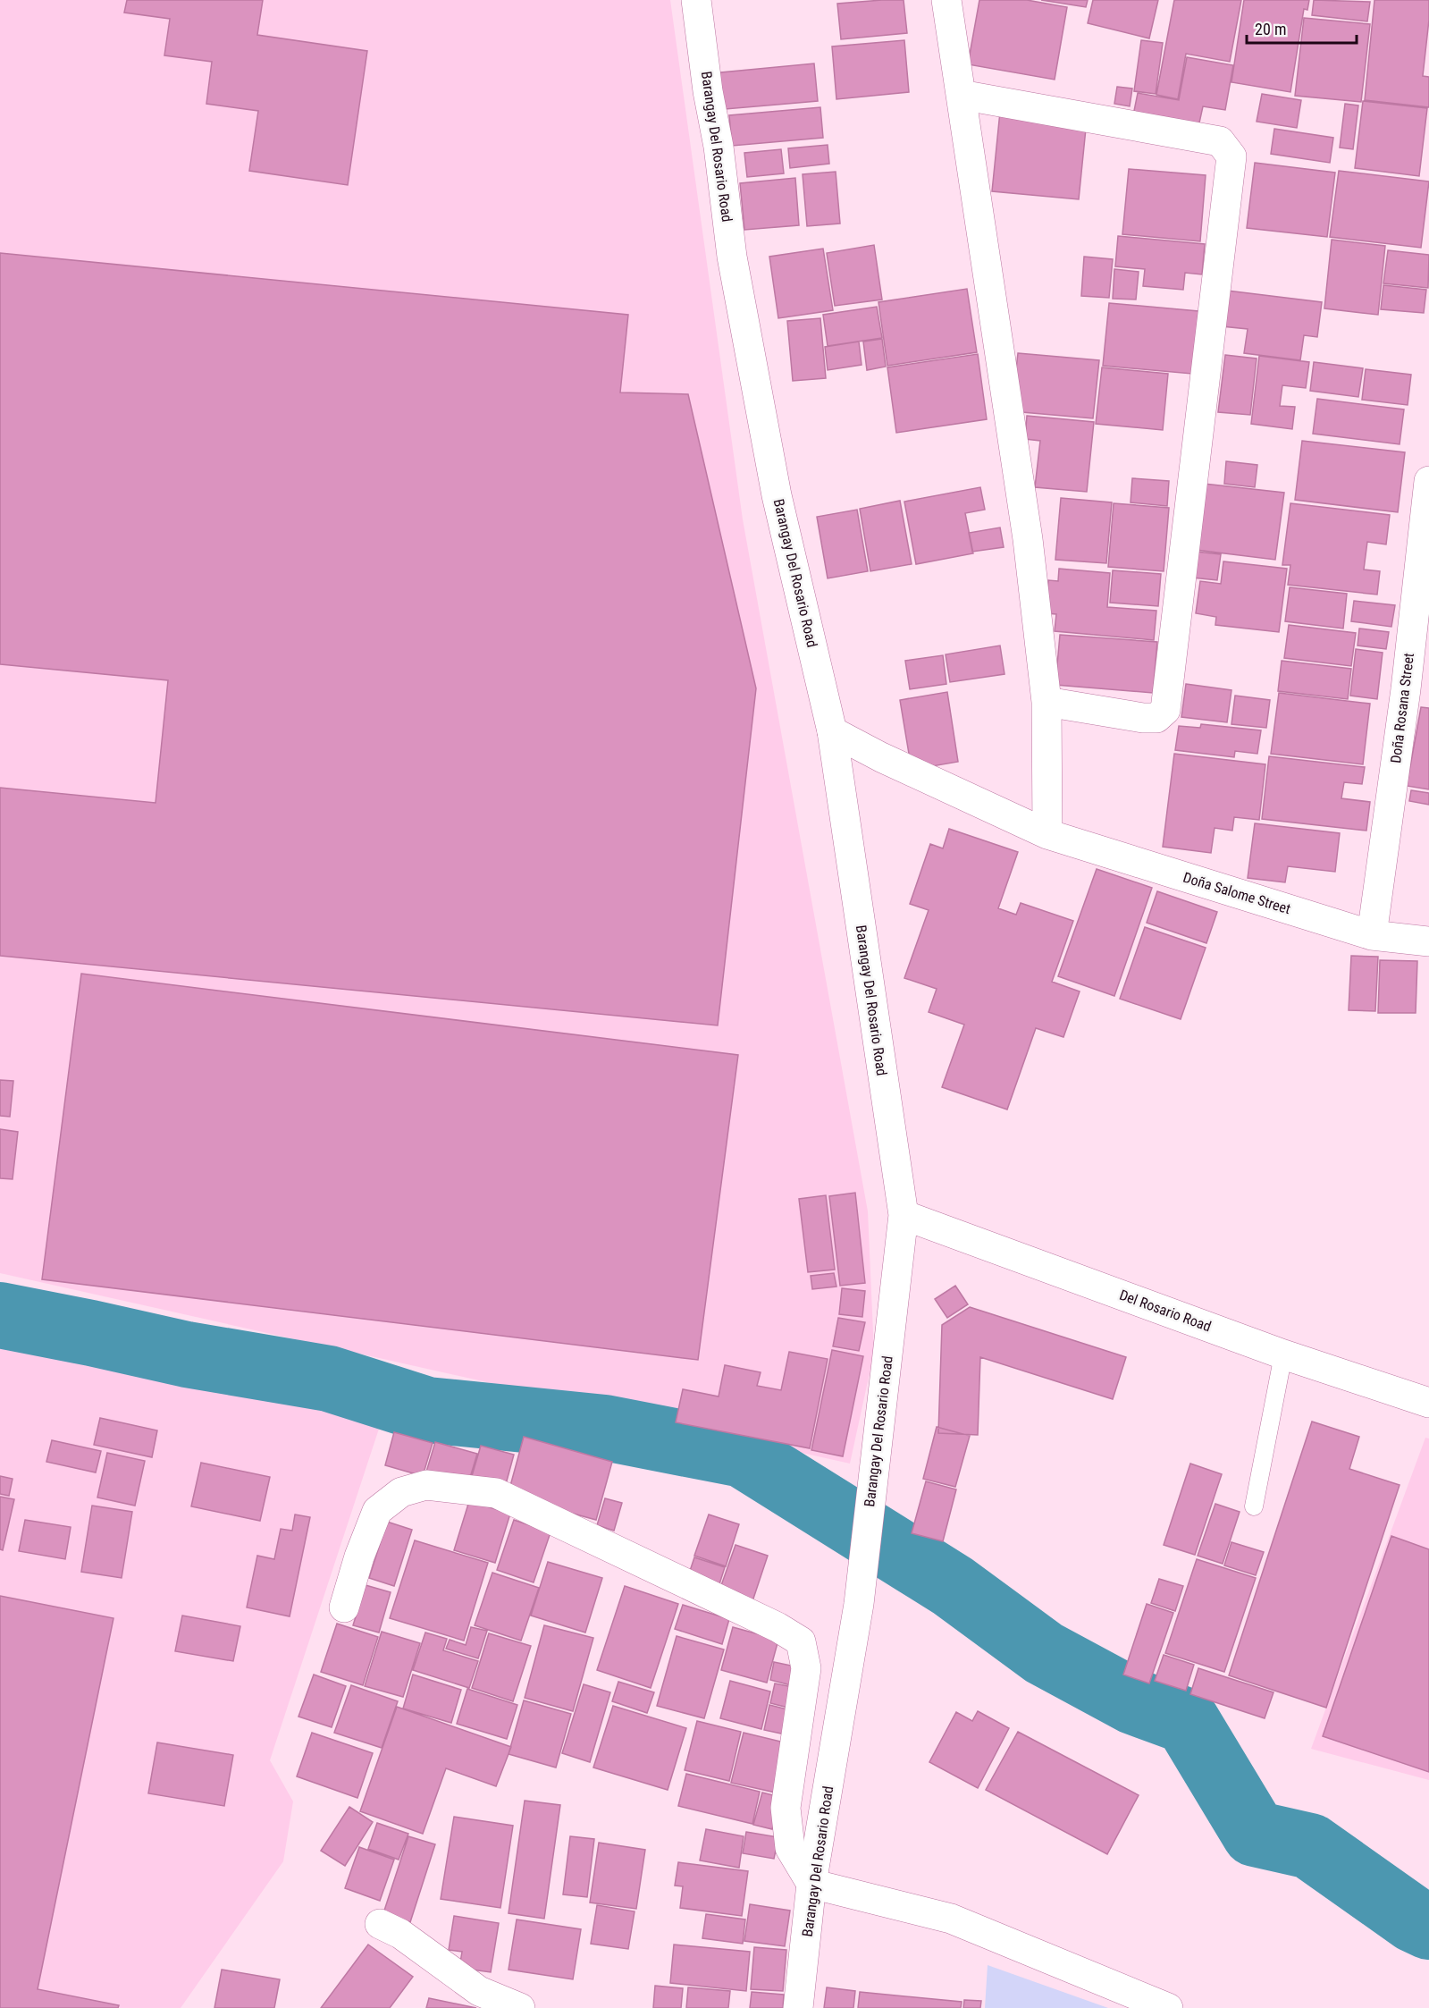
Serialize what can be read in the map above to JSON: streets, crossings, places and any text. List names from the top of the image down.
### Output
{
  "streets": {
    "street": [
      "Barangay Del Rosario Road",
      "Doña Rosana Street",
      "Doña Salome Street",
      "Del Rosario Road"
    ]
  },
  "crossings": [
    ["Barangay Del Rosario Road", "Doña Salome Street"],
    ["Barangay Del Rosario Road", "Del Rosario Road"],
    ["Doña Rosana Street", "Doña Salome Street"]
  ],
  "scale_bar": "20 m"
}
